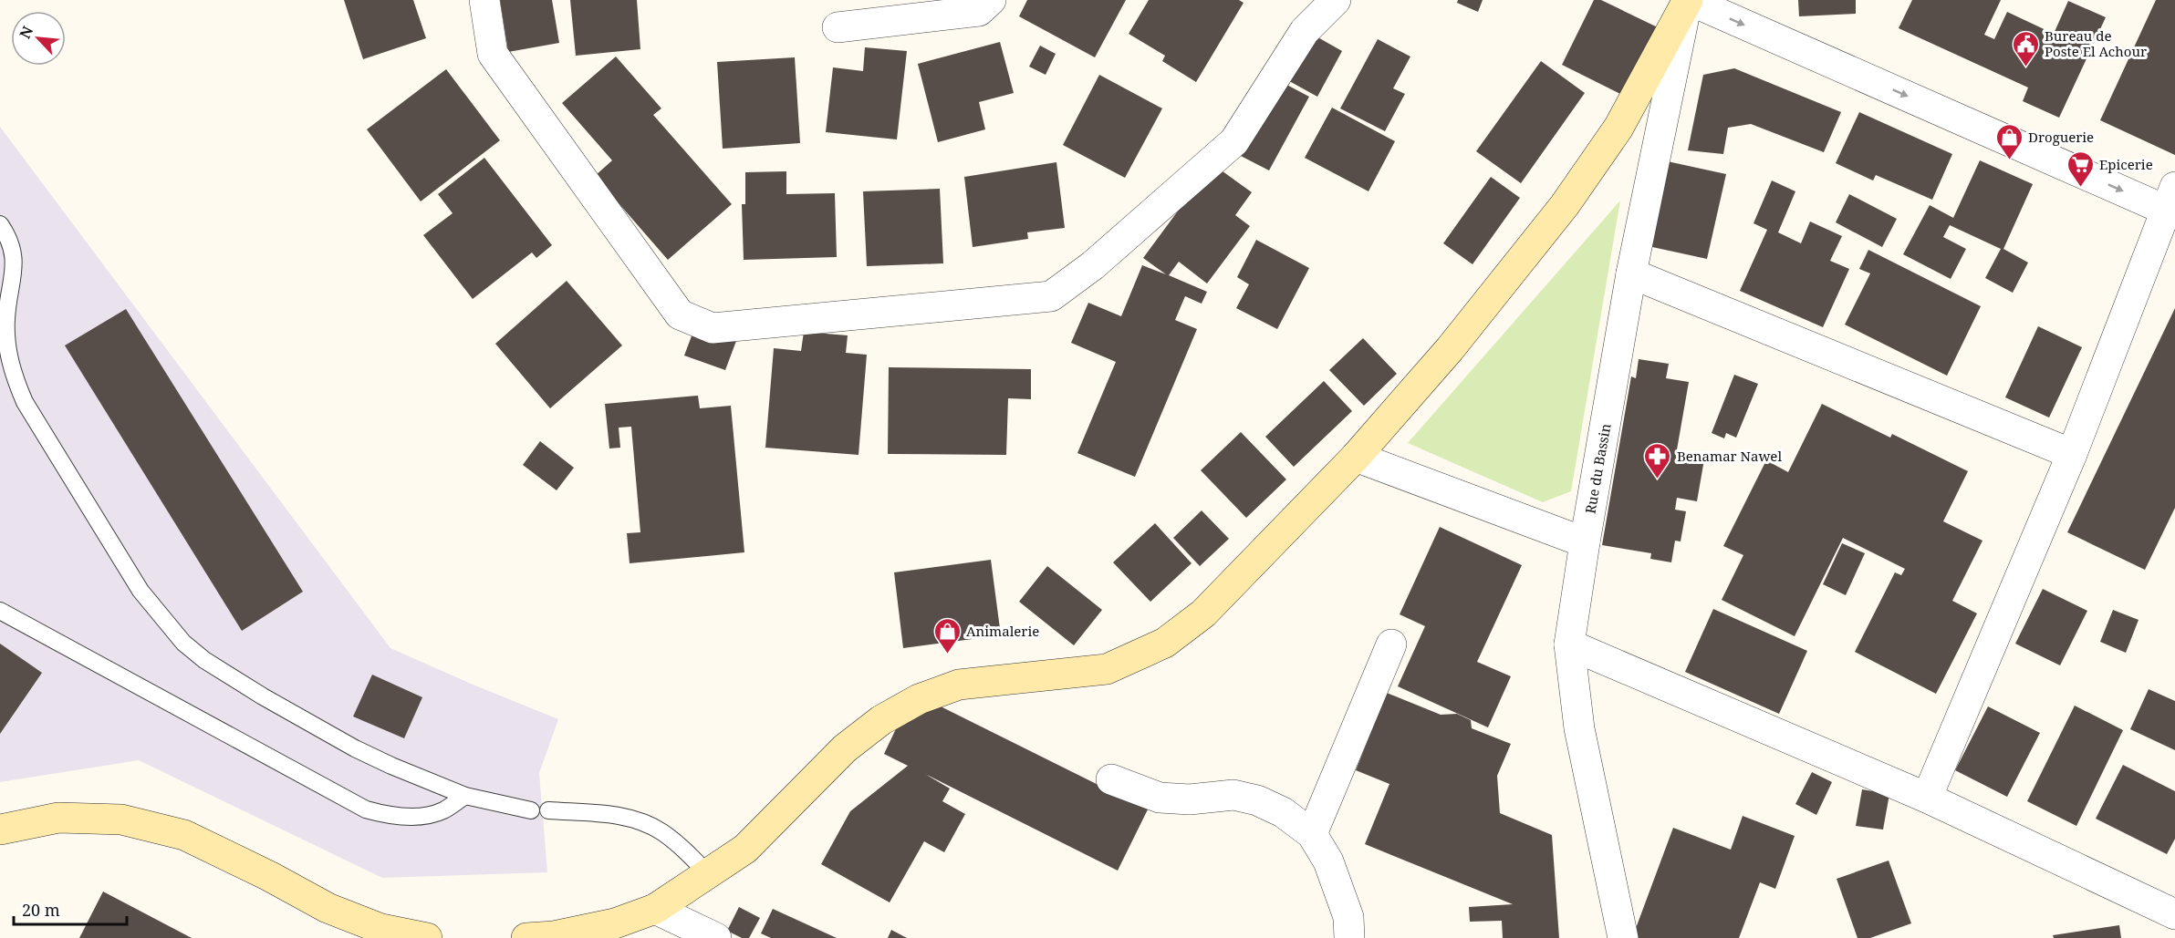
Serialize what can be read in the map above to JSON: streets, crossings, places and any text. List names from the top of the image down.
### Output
{
  "streets": {
    "street": ["Rue du Bassin"]
  },
  "places": {
    "public building": ["Bureau de Poste El Achour"],
    "shop": ["Droguerie", "Animalerie"],
    "supermarket": ["Epicerie"],
    "pharmacy": ["Benamar Nawel"]
  },
  "scale_bar": "20 m",
  "north": "top left"
}
